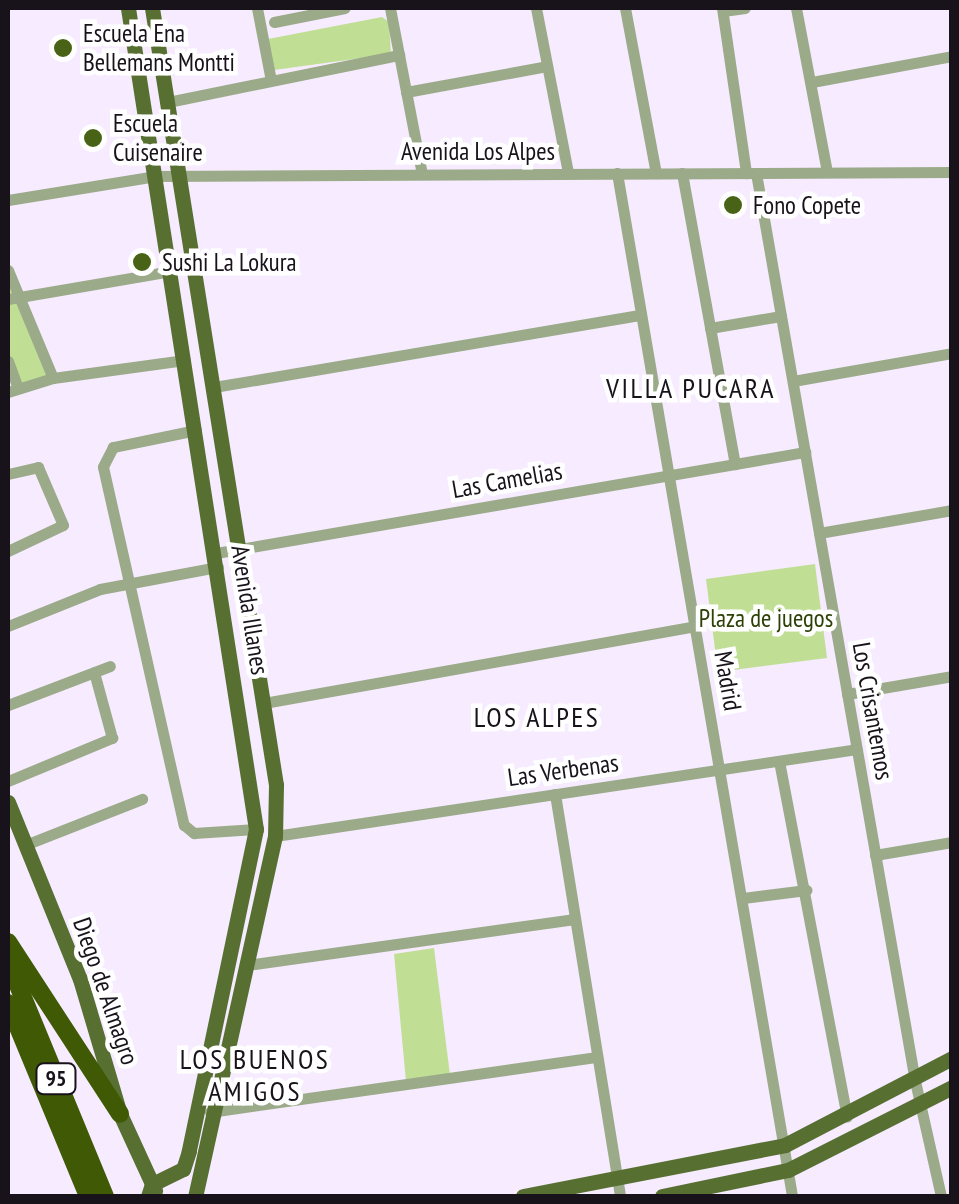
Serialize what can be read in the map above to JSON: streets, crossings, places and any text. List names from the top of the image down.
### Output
{
  "streets": {
    "highway": ["95"],
    "main road": ["Avenida Illanes", "Diego de Almagro"],
    "street": [
      "Avenida Los Alpes",
      "Las Camelias",
      "Madrid",
      "Los Crisantemos",
      "Las Verbenas"
    ]
  },
  "crossings": [
    ["Avenida Los Alpes", "Avenida Illanes"],
    ["Avenida Los Alpes", "Madrid"],
    ["Avenida Los Alpes", "Los Crisantemos"],
    ["Las Camelias", "Avenida Illanes"],
    ["Las Camelias", "Madrid"],
    ["Las Camelias", "Los Crisantemos"],
    ["Avenida Illanes", "Las Verbenas"],
    ["Avenida Illanes", "Diego de Almagro"],
    ["Madrid", "Las Verbenas"],
    ["Los Crisantemos", "Las Verbenas"]
  ],
  "districts": ["VILLA PUCARA", "LOS ALPES", "LOS BUENOS AMIGOS"],
  "parks": ["Plaza de juegos"],
  "places": [
    "Escuela Ena Bellemans Montti",
    "Escuela Cuisenaire",
    "Fono Copete",
    "Sushi La Lokura"
  ]
}
